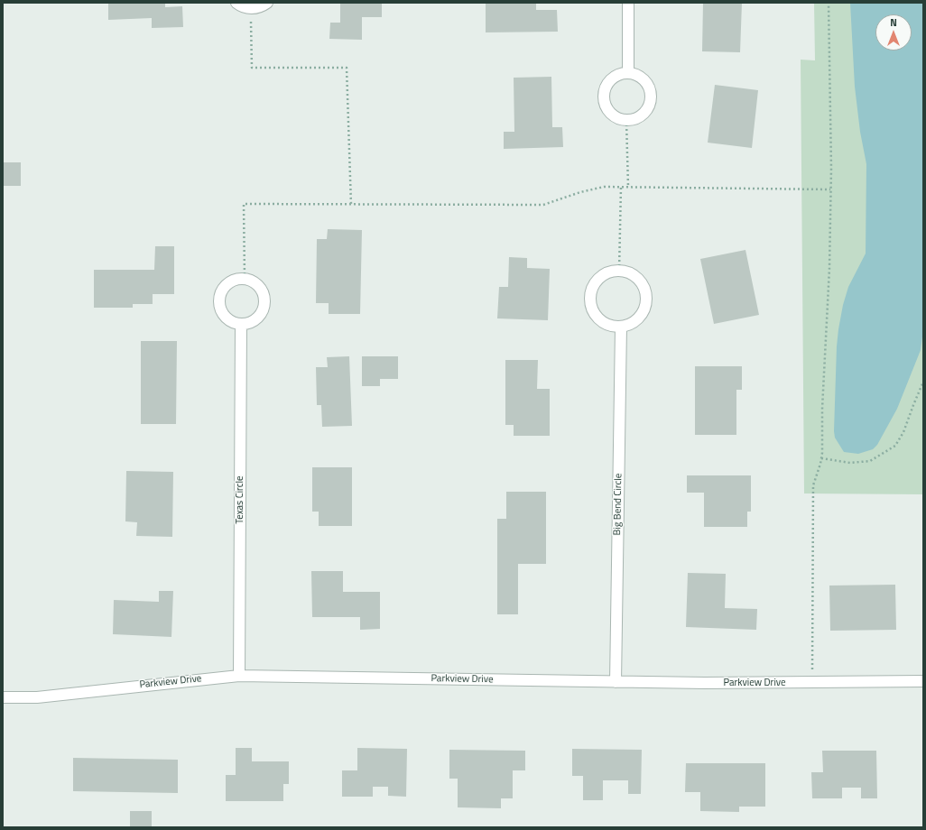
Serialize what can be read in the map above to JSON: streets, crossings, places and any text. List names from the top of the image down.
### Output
{
  "streets": {
    "street": ["Texas Circle", "Big Bend Circle", "Parkview Drive"]
  },
  "crossings": [
    ["Texas Circle", "Parkview Drive"],
    ["Big Bend Circle", "Parkview Drive"]
  ],
  "north": "top"
}
